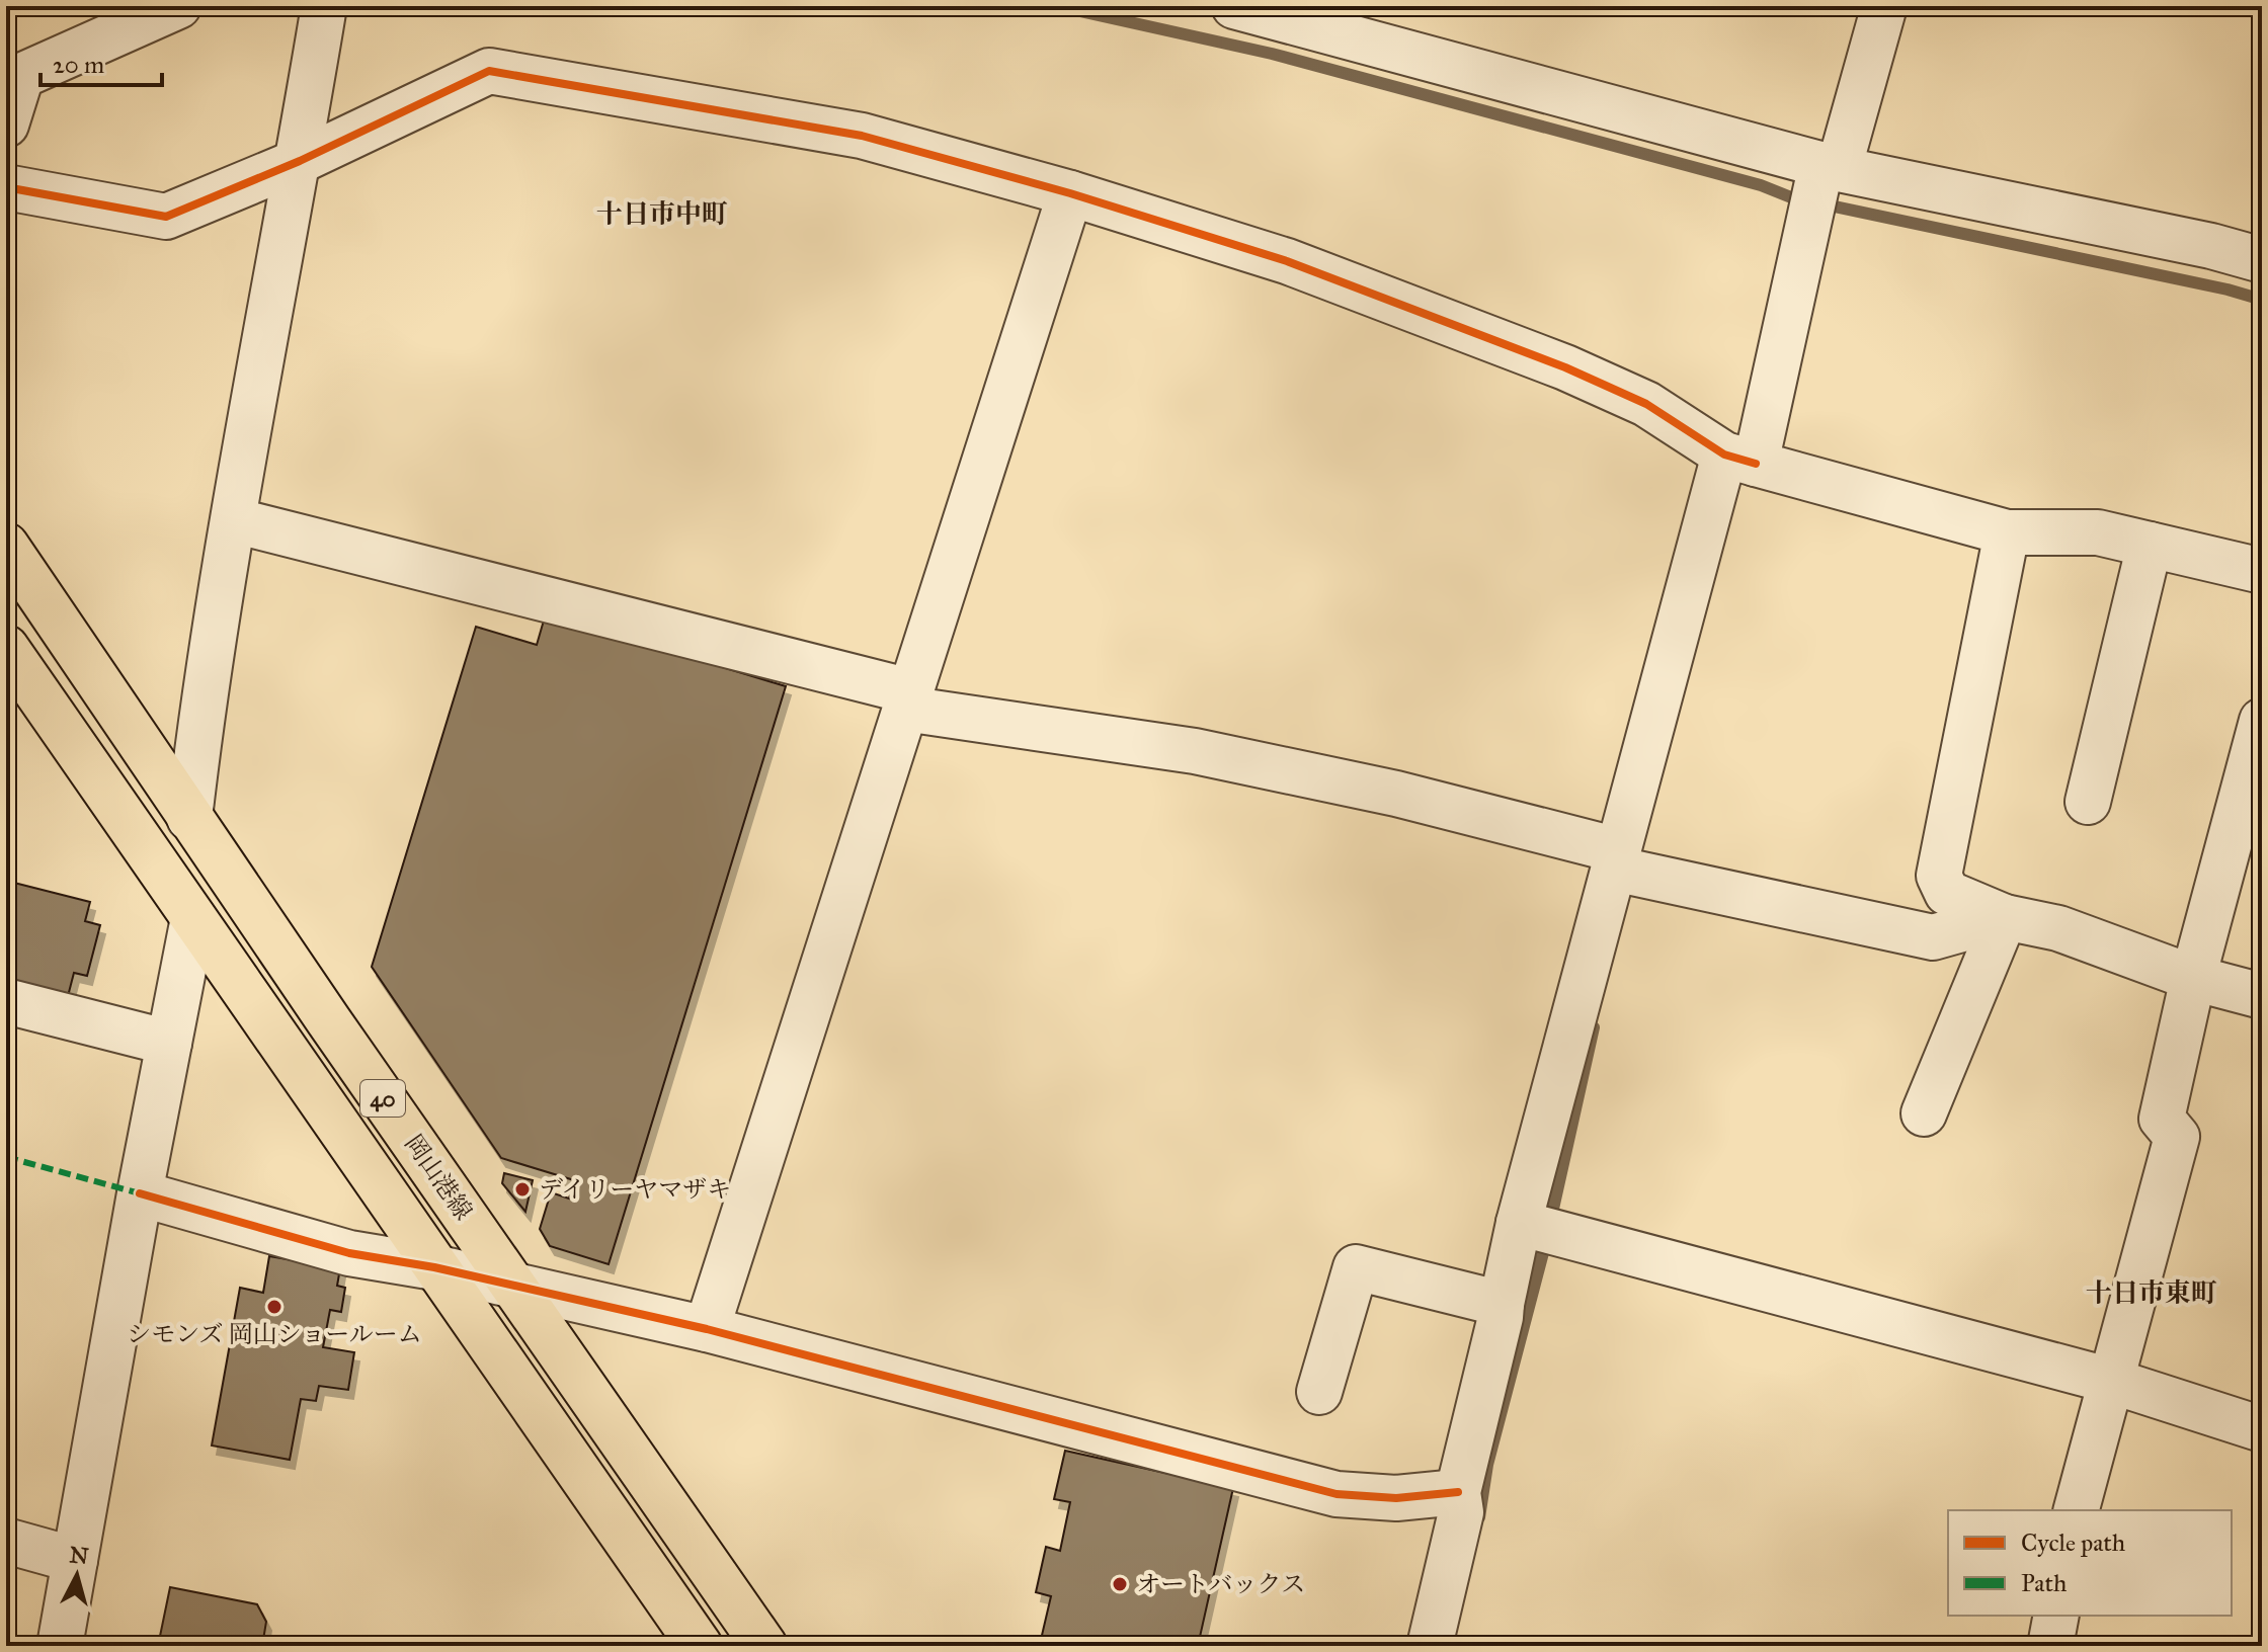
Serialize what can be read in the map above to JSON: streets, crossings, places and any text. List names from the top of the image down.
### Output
{
  "streets": {
    "main road": ["40", "岡山港線"]
  },
  "districts": ["十日市中町", "十日市東町"],
  "places": ["デイリーヤマザキ", "シモンズ 岡山ショールーム", "オートバックス"],
  "legend": ["Cycle path", "Path"],
  "scale_bar": "20 m",
  "north": "top"
}
